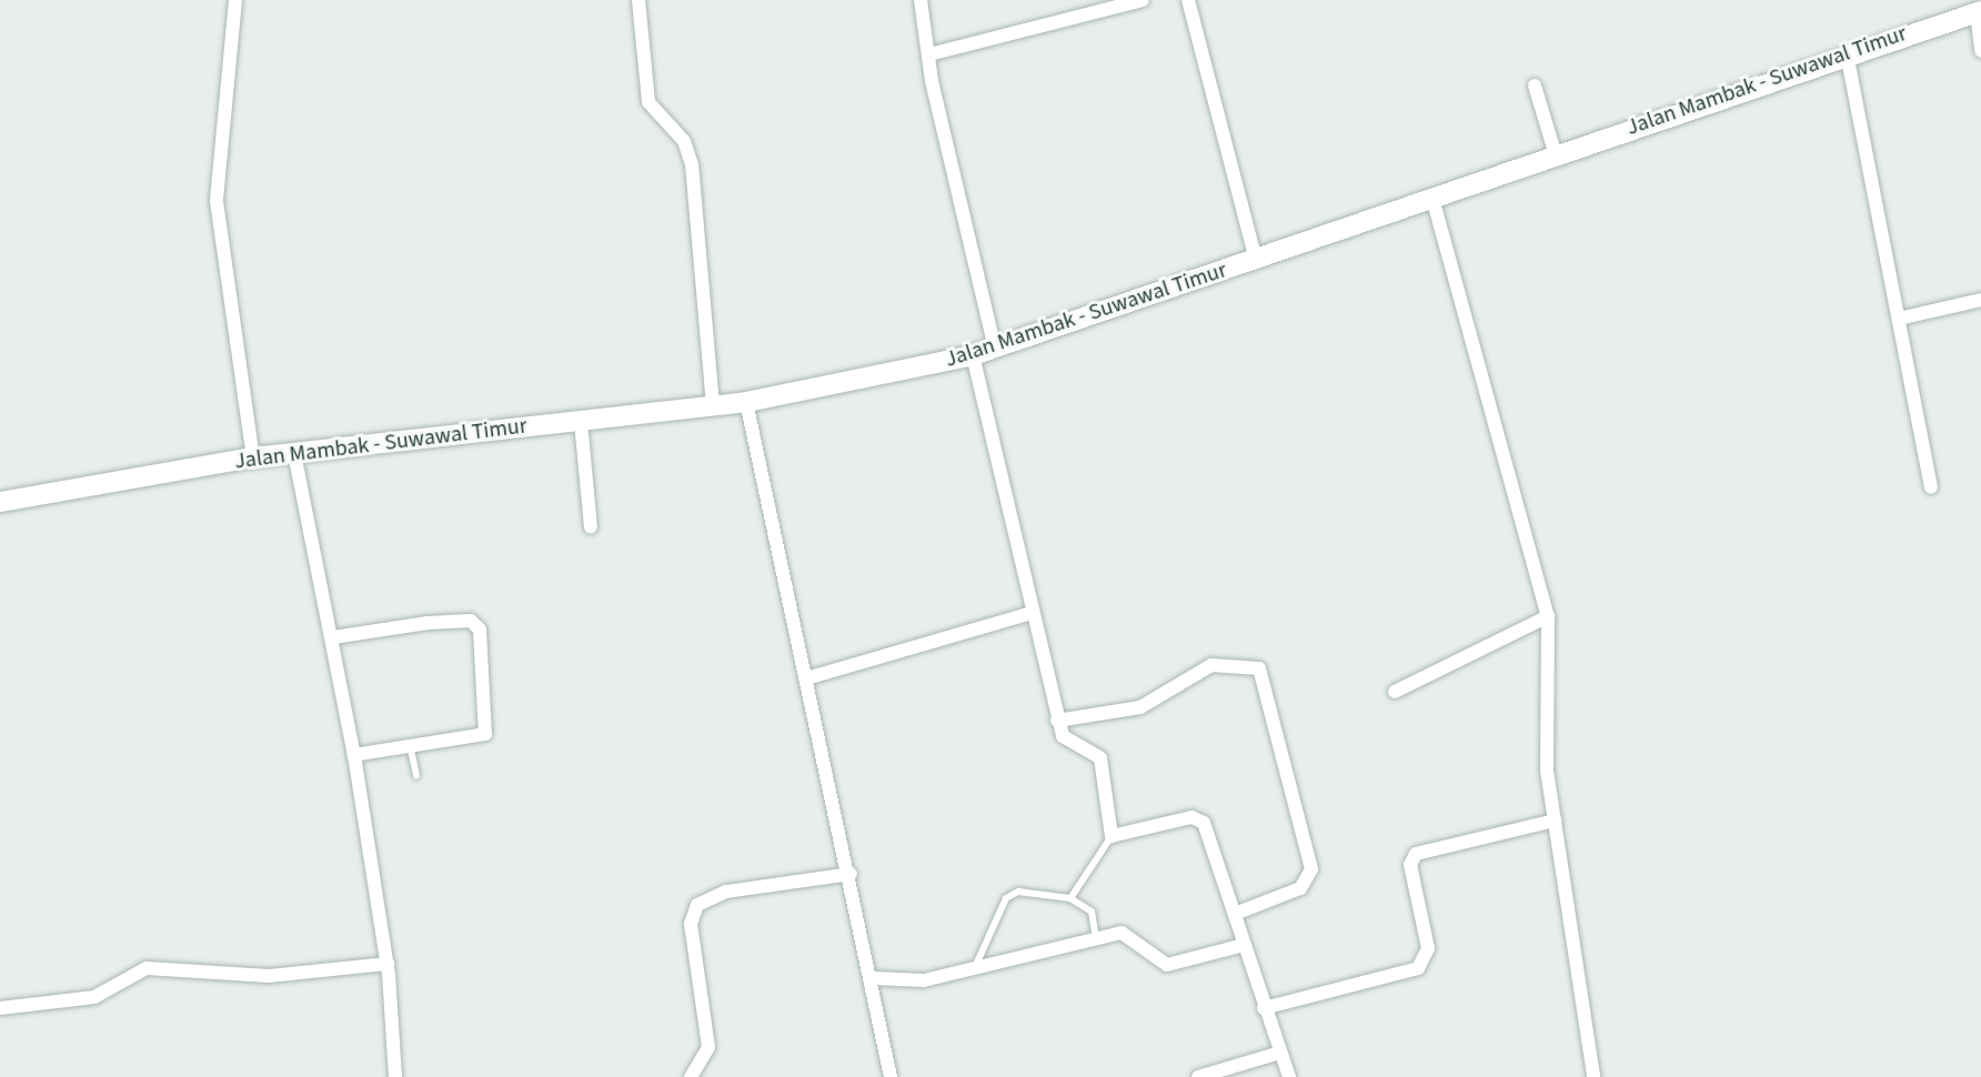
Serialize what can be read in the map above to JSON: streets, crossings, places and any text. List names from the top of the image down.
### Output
{
  "streets": {
    "street": ["Jalan Mambak - Suwawal Timur"]
  }
}
